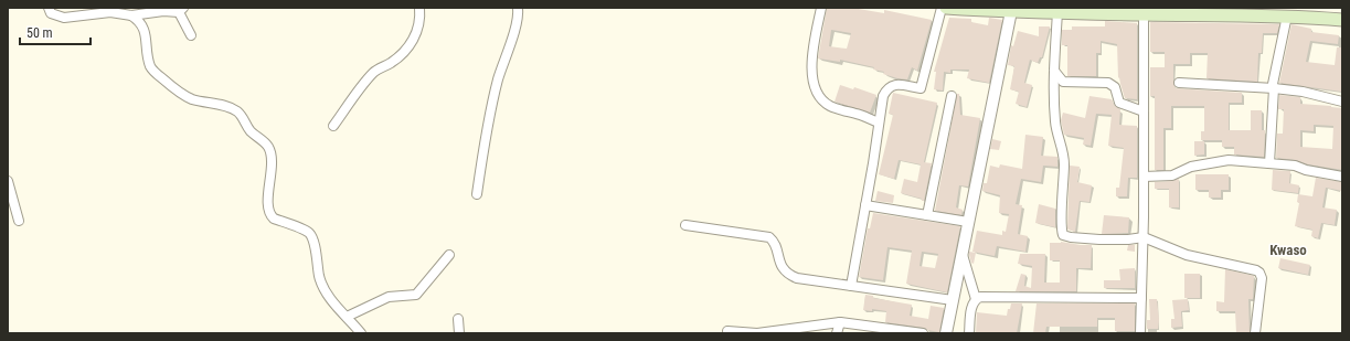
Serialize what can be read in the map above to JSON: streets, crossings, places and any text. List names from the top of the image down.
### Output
{
  "districts": ["Kwaso"],
  "scale_bar": "50 m"
}
